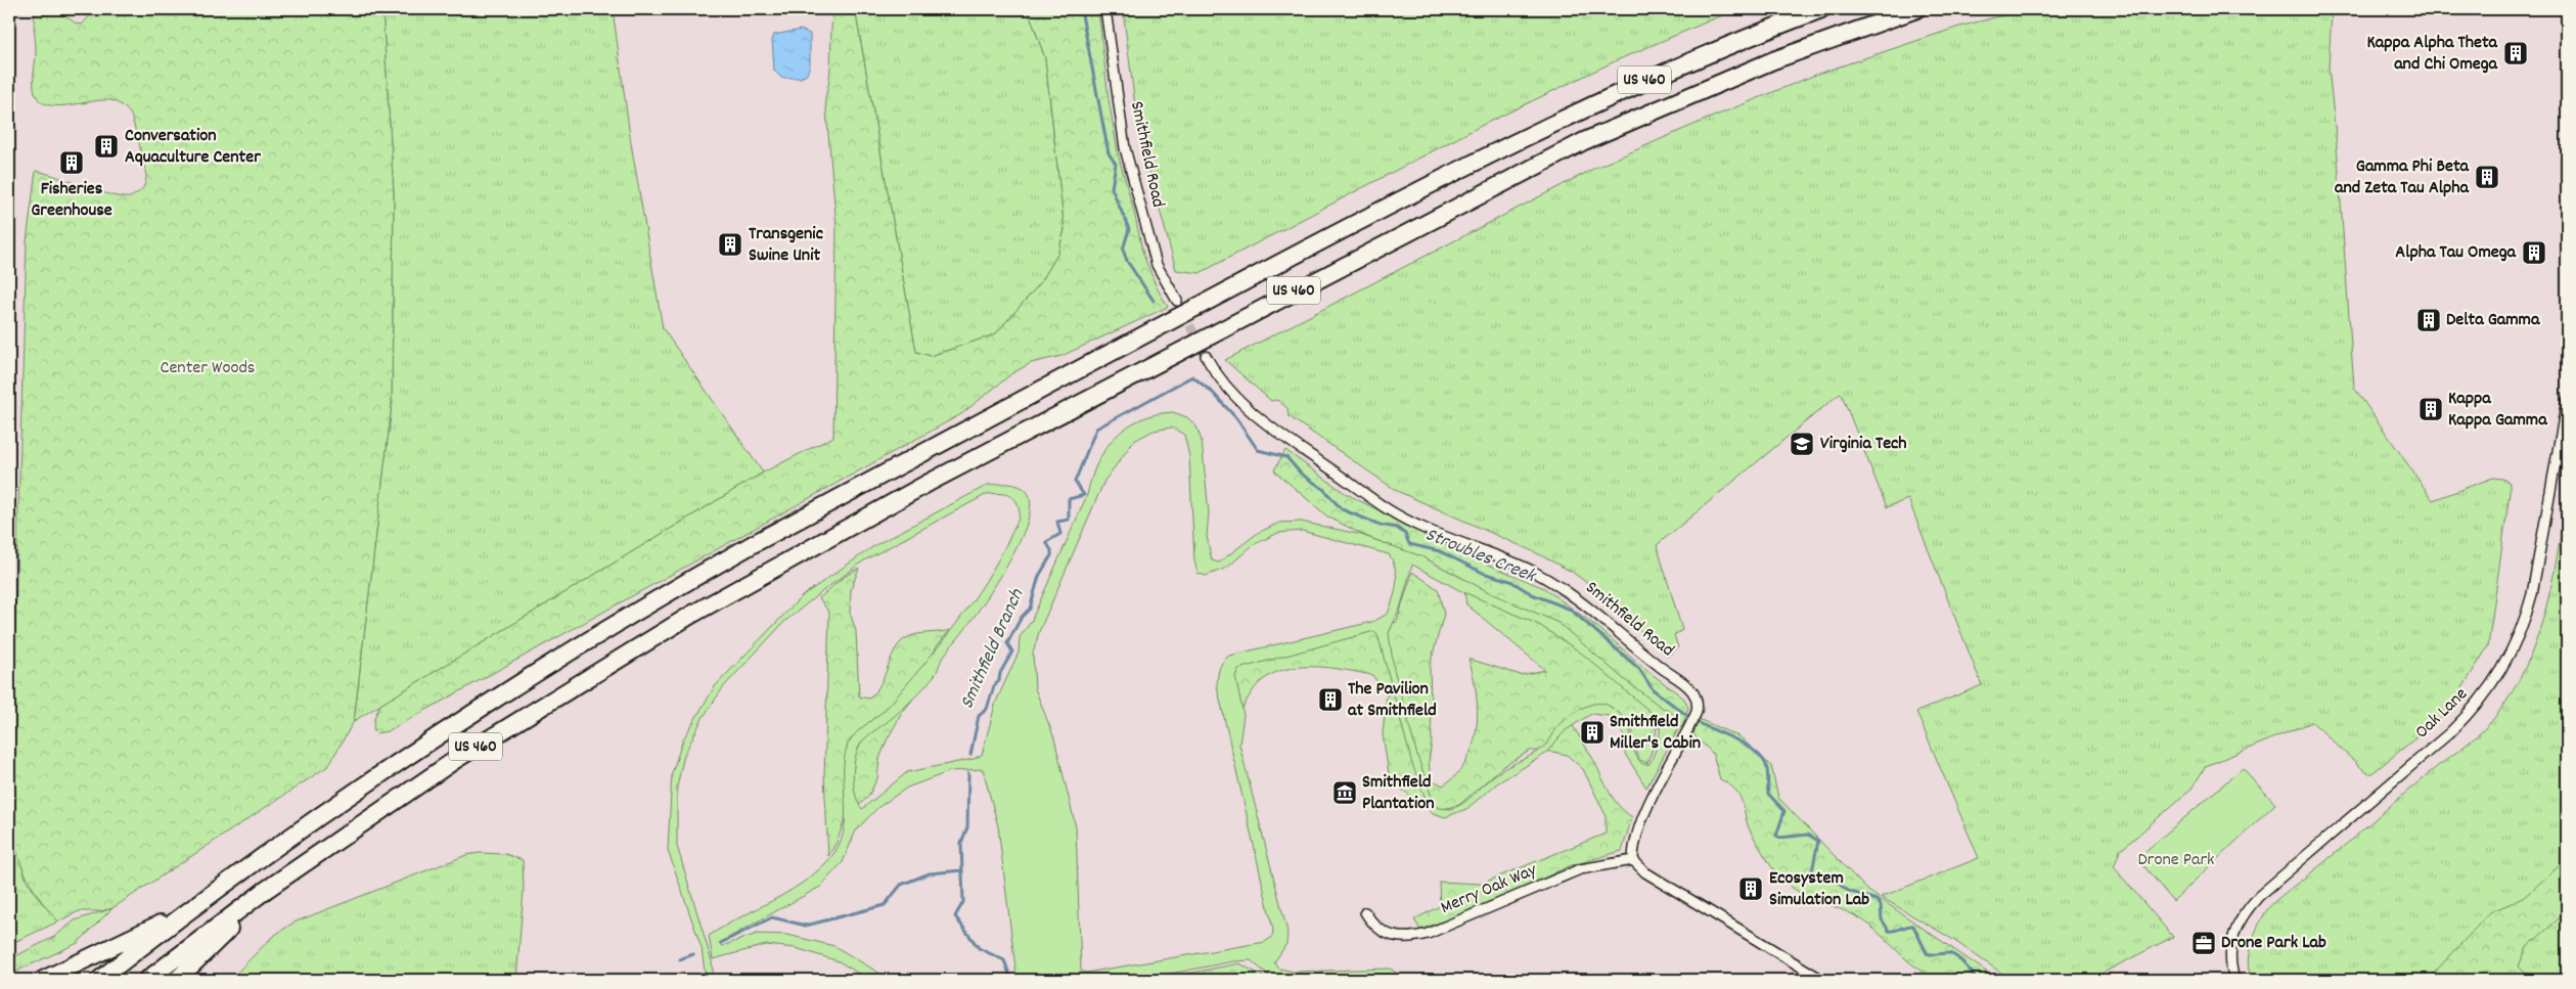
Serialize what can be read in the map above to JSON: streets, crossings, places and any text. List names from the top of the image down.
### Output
{
  "streets": {
    "highway": ["US 460"],
    "street": ["Smithfield Road", "Oak Lane", "Merry Oak Way"]
  },
  "crossings": [
    ["Smithfield Road", "Merry Oak Way"]
  ],
  "water": ["Stroubles Creek", "Smithfield Branch"],
  "parks": ["Center Woods", "Drone Park"],
  "places": {
    "building": [
      "Kappa Alpha Theta and Chi Omega",
      "Conversation Aquaculture Center",
      "Fisheries Greenhouse",
      "Gamma Phi Beta and Zeta Tau Alpha",
      "Transgenic Swine Unit",
      "Alpha Tau Omega",
      "Delta Gamma",
      "Kappa Kappa Gamma",
      "The Pavilion at Smithfield",
      "Smithfield Miller's Cabin",
      "Ecosystem Simulation Lab"
    ],
    "school or university": ["Virginia Tech"],
    "museum": ["Smithfield Plantation"],
    "office": ["Drone Park Lab"]
  }
}
